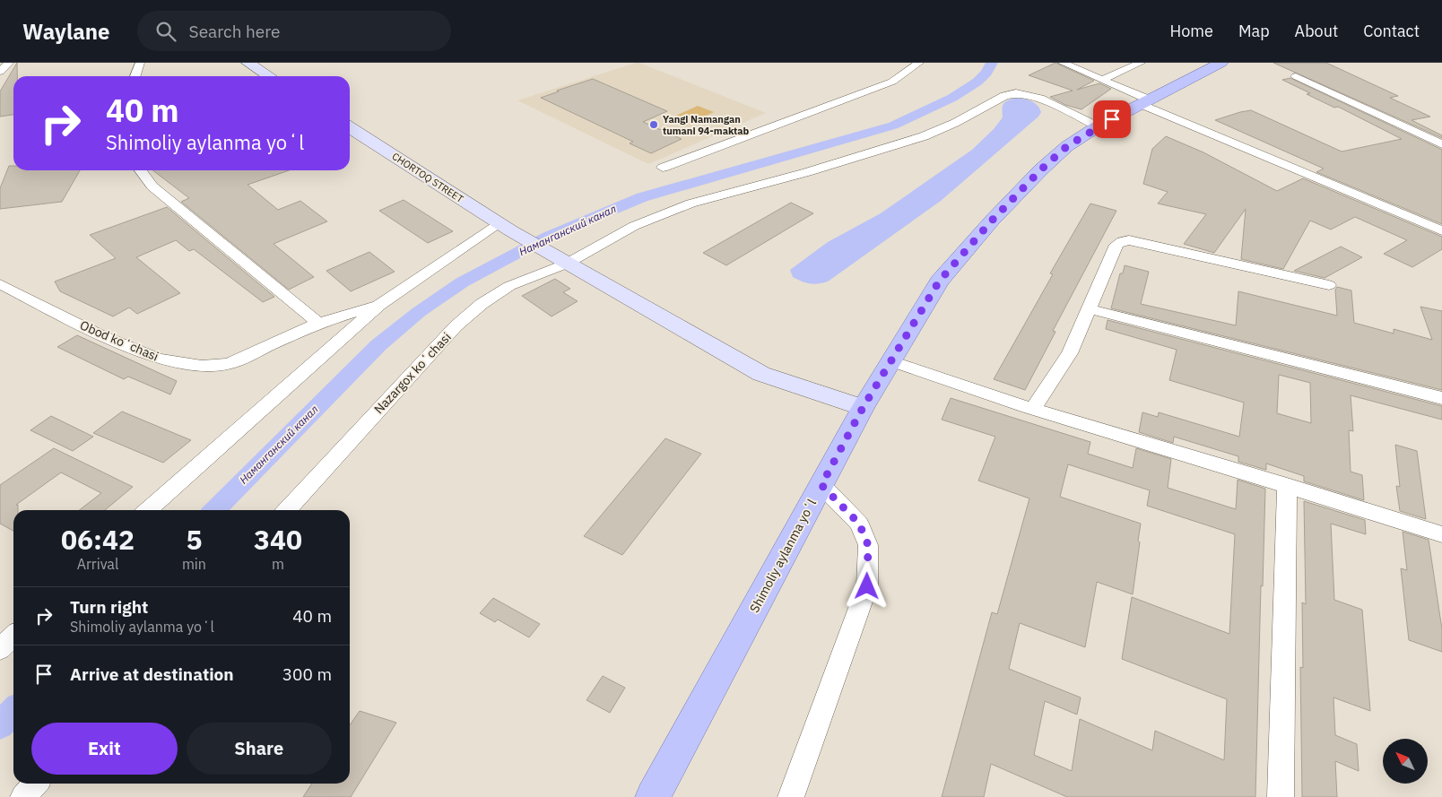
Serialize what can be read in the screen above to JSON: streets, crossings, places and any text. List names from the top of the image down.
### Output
{
  "streets": {
    "main road": ["CHORTOQ STREET", "Shimoliy aylanma yoʻl"],
    "street": ["Obod koʻchasi", "Nazargox koʻchasi"]
  },
  "crossings": [
    ["CHORTOQ STREET", "Nazargox koʻchasi"],
    ["CHORTOQ STREET", "Shimoliy aylanma yoʻl"],
    ["Nazargox koʻchasi", "Shimoliy aylanma yoʻl"]
  ],
  "water": ["Наманганский канал"],
  "places": ["Yangi Namangan tumani 94-maktab"],
  "north": "top left",
  "page": {
    "header": "Waylane",
    "search": "Search here",
    "nav": [
      "Home",
      "Map",
      "About",
      "Contact"
    ],
    "turn": ["40 m", "Shimoliy aylanma yoʻl"],
    "eta": [
      "06:42",
      "Arrival",
      "5",
      "min",
      "340",
      "m"
    ],
    "list": [
      {
        "name": "Turn right",
        "note": "Shimoliy aylanma yoʻl",
        "value": "40 m"
      },
      {
        "name": "Arrive at destination",
        "value": "300 m"
      }
    ],
    "buttons": ["Exit", "Share"]
  }
}
